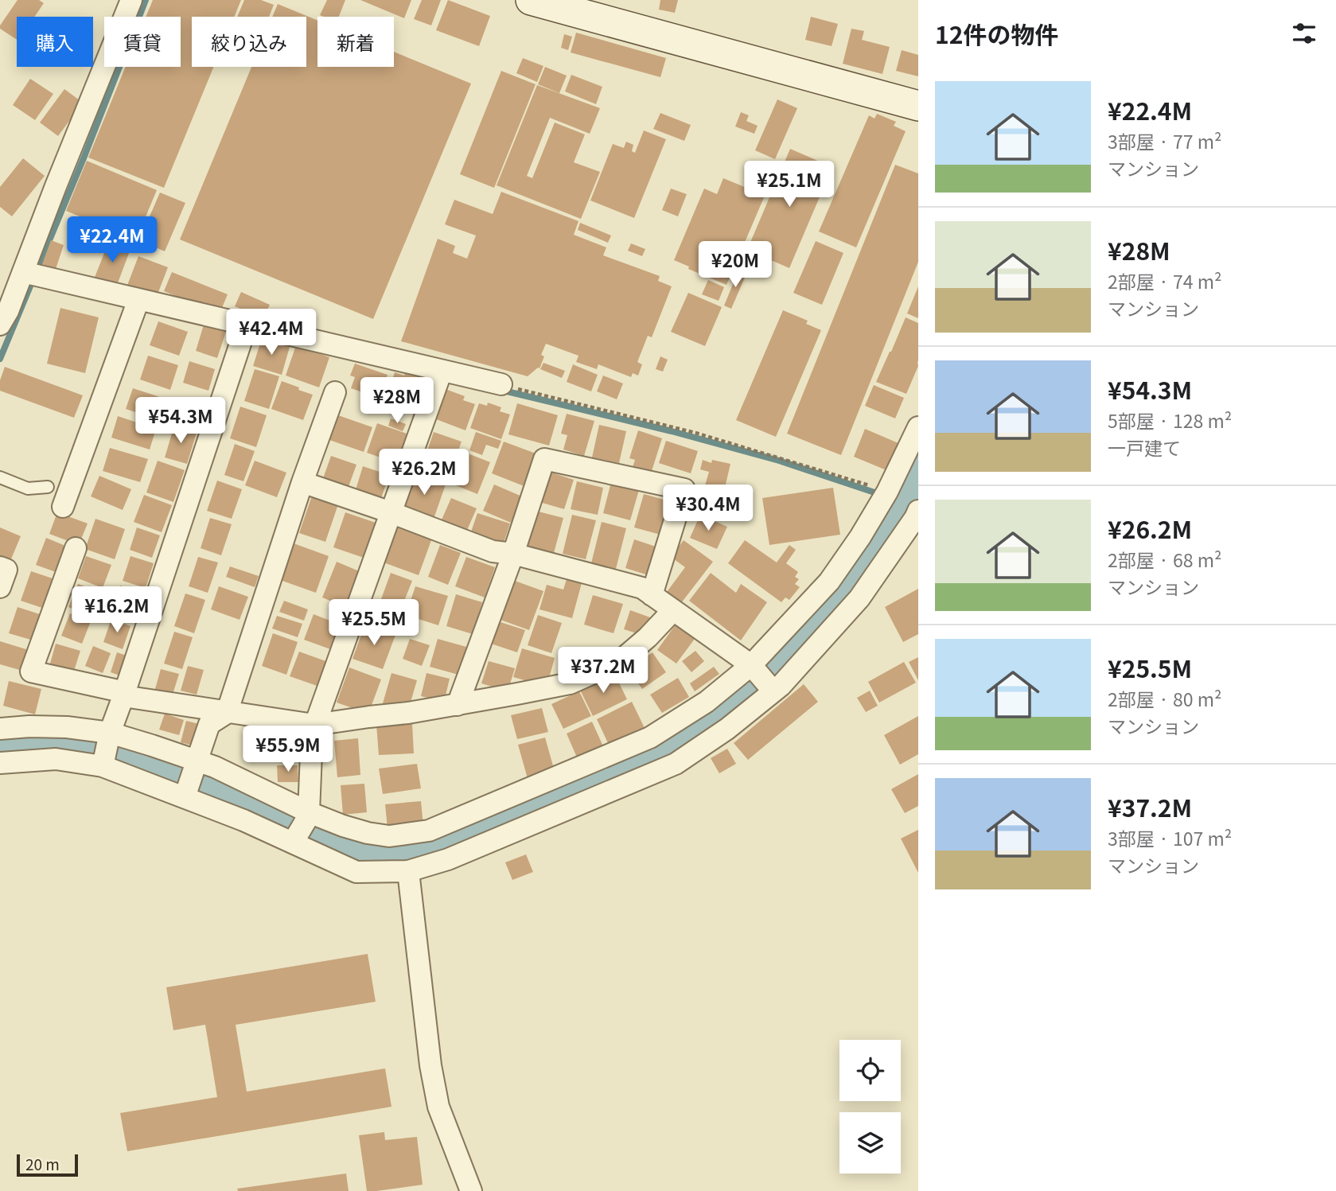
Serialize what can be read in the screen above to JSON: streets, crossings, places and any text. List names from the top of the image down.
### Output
{
  "scale_bar": "20 m",
  "page": {
    "heading": "12件の物件",
    "chip": [
      "購入",
      "賃貸",
      "絞り込み",
      "新着"
    ],
    "list": [
      {
        "name": "¥22.4M",
        "note": "3部屋 · 77 m² · マンション"
      },
      {
        "name": "¥28M",
        "note": "2部屋 · 74 m² · マンション"
      },
      {
        "name": "¥54.3M",
        "note": "5部屋 · 128 m² · 一戸建て"
      },
      {
        "name": "¥26.2M",
        "note": "2部屋 · 68 m² · マンション"
      },
      {
        "name": "¥25.5M",
        "note": "2部屋 · 80 m² · マンション"
      },
      {
        "name": "¥37.2M",
        "note": "3部屋 · 107 m² · マンション"
      }
    ],
    "price": [
      "¥25.1M",
      "¥22.4M",
      "¥20M",
      "¥42.4M",
      "¥28M",
      "¥54.3M",
      "¥26.2M",
      "¥30.4M",
      "¥16.2M",
      "¥25.5M",
      "¥37.2M",
      "¥55.9M"
    ],
    "scale": "20 m"
  }
}
